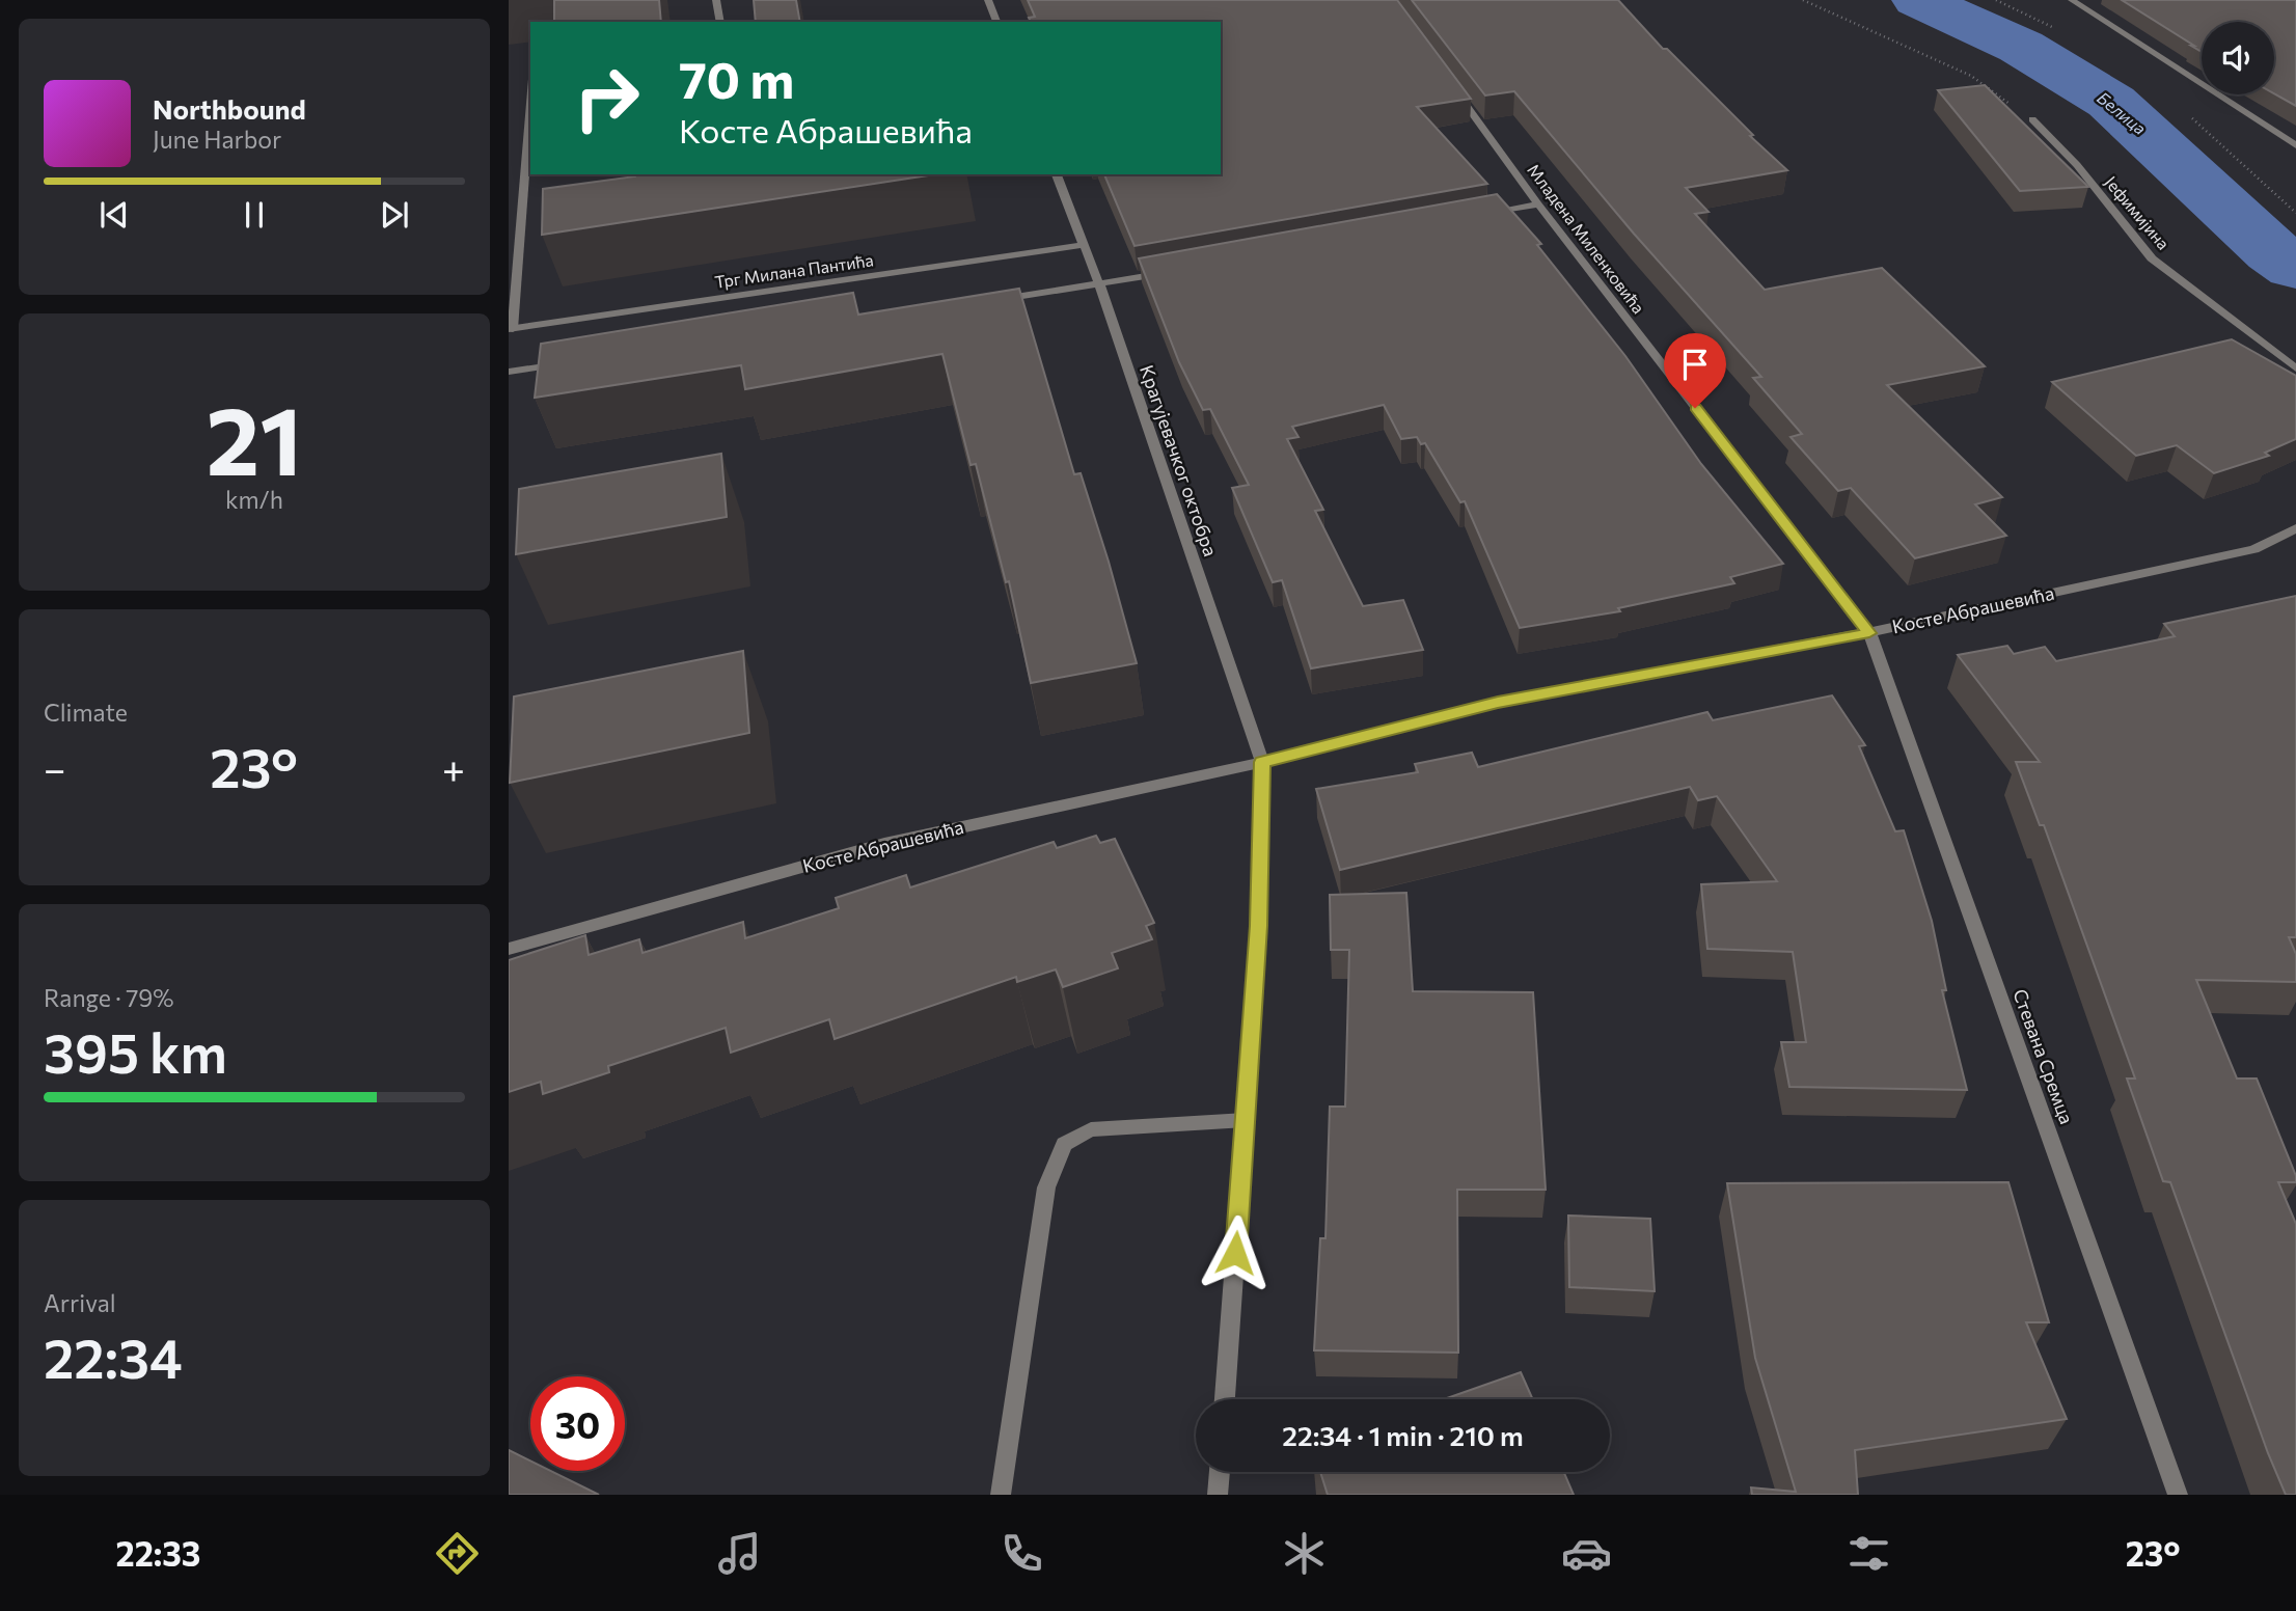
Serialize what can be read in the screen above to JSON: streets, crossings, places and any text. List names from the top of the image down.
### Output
{
  "streets": {
    "street": [
      "Јефимијина",
      "Младена Миленковића",
      "Трг Милана Пантића",
      "Крагујевачког октобра",
      "Косте Абрашевића",
      "Стевана Сремца"
    ]
  },
  "crossings": [
    ["Младена Миленковића", "Косте Абрашевића"],
    ["Младена Миленковића", "Стевана Сремца"],
    ["Трг Милана Пантића", "Крагујевачког октобра"],
    ["Крагујевачког октобра", "Косте Абрашевића"],
    ["Косте Абрашевића", "Стевана Сремца"]
  ],
  "water": ["Белица"],
  "page": {
    "turn": ["70 m", "Косте Абрашевића"],
    "song": ["Northbound", "June Harbor"],
    "tile": [
      ["21", "km/h"],
      "Climate",
      ["Range · 79%", "395 km"],
      ["Arrival", "22:34"]
    ],
    "heat": ["−", "23°", "+"],
    "limit": "30",
    "trip": "22:34 · 1 min · 210 m",
    "tabs": ["22:33", "23°"]
  }
}
